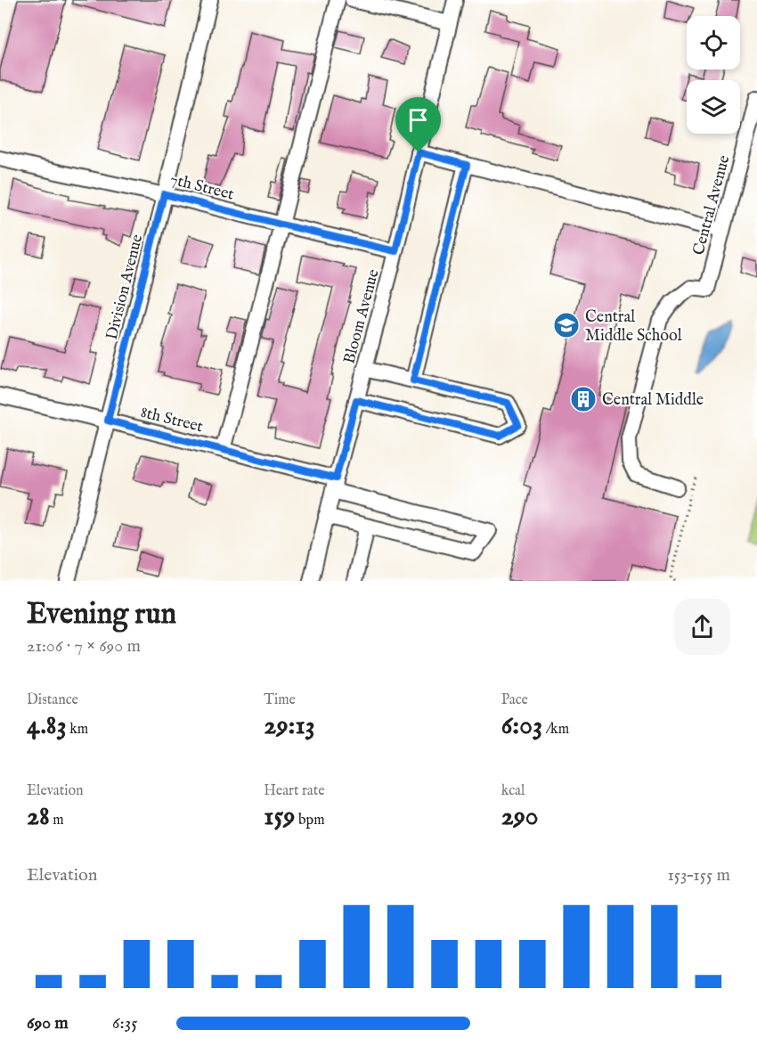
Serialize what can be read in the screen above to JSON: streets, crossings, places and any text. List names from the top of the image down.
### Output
{
  "streets": {
    "street": [
      "7th Street",
      "Central Avenue",
      "Division Avenue",
      "Bloom Avenue",
      "8th Street"
    ]
  },
  "crossings": [
    ["7th Street", "Division Avenue"],
    ["7th Street", "Bloom Avenue"],
    ["Division Avenue", "8th Street"],
    ["Bloom Avenue", "8th Street"]
  ],
  "places": {
    "school or university": ["Central Middle School"],
    "building": ["Central Middle"]
  },
  "page": {
    "heading": ["Evening run", "21:06 · 7 × 690 m"],
    "stats": [
      ["Distance", "4.83 km"],
      ["Time", "29:13"],
      ["Pace", "6:03 /km"],
      ["Elevation", "28 m"],
      ["Heart rate", "159 bpm"],
      ["kcal", "290"]
    ],
    "chart": ["Elevation", "153–155 m"],
    "list": [
      {
        "name": "690 m",
        "note": "6:35"
      }
    ]
  }
}
